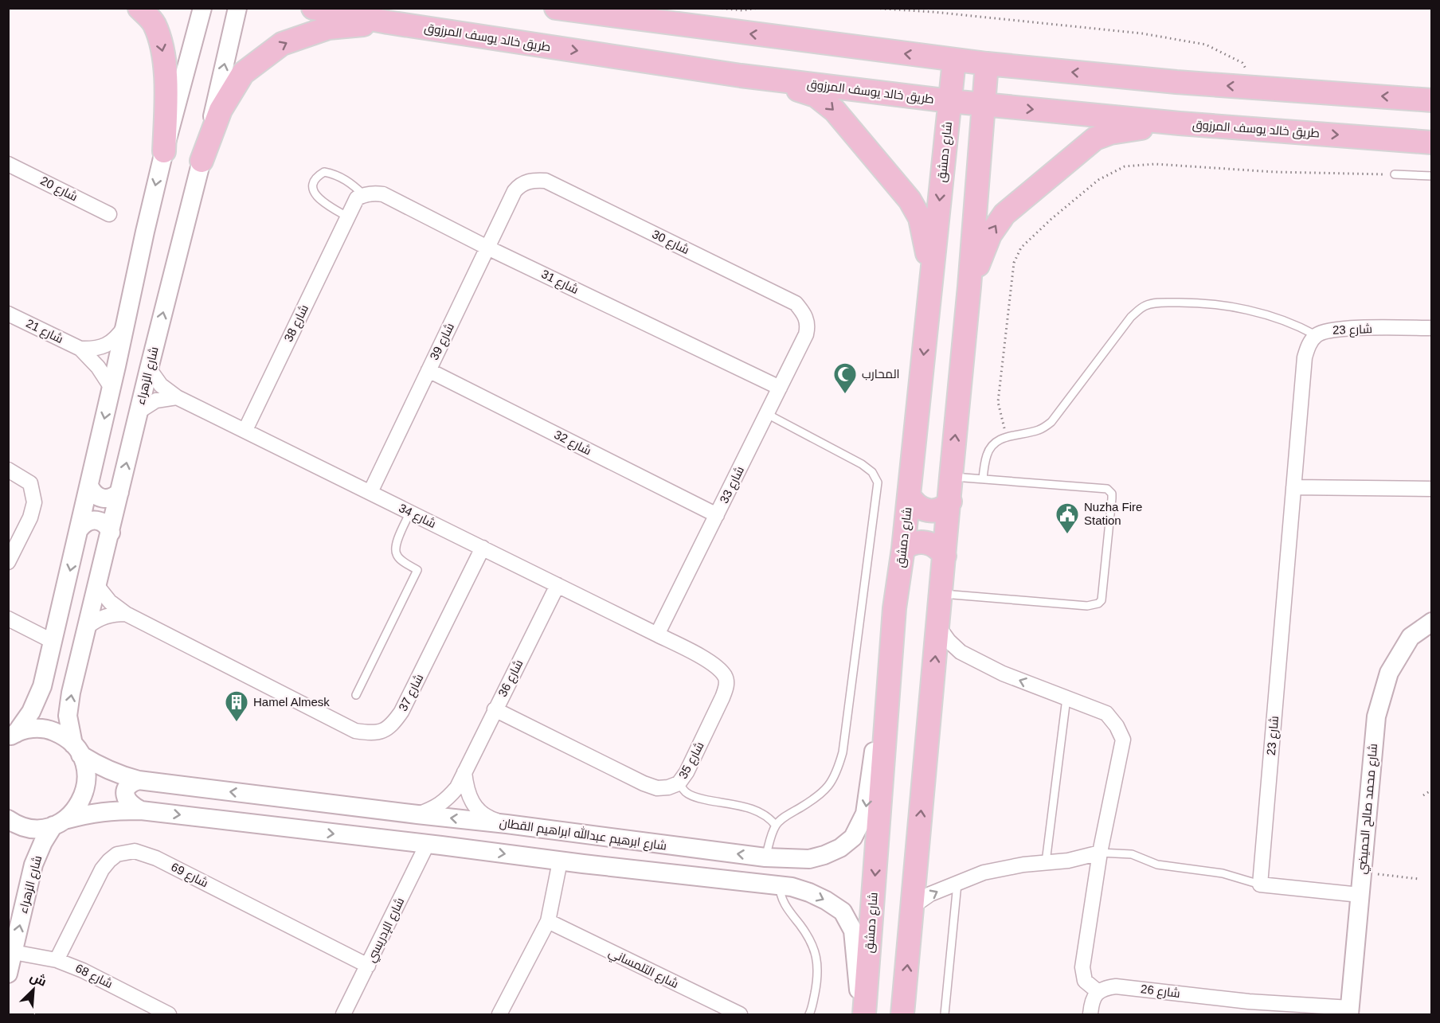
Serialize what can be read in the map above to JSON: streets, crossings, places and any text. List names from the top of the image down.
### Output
{
  "streets": {
    "main road": ["طريق خالد يوسف المرزوق", "شارع دمشق"],
    "street": [
      "شارع 20",
      "شارع 30",
      "شارع 31",
      "شارع 38",
      "شارع 23",
      "شارع 21",
      "شارع 39",
      "شارع الزهراء",
      "شارع 32",
      "شارع 33",
      "شارع 34",
      "شارع 36",
      "شارع 37",
      "شارع 35",
      "شارع محمد صالح الحميضي",
      "شارع ابرهيم عبدالله ابراهيم القطان",
      "شارع 69",
      "شارع الإدريسي",
      "شارع التلمساني",
      "شارع 68",
      "شارع 26"
    ]
  },
  "crossings": [
    ["طريق خالد يوسف المرزوق", "شارع دمشق"],
    ["شارع دمشق", "شارع ابرهيم عبدالله ابراهيم القطان"],
    ["شارع 30", "شارع 39"],
    ["شارع 30", "شارع 33"],
    ["شارع 31", "شارع 39"],
    ["شارع 31", "شارع 33"],
    ["شارع 38", "شارع 34"],
    ["شارع 39", "شارع 32"],
    ["شارع 39", "شارع 34"],
    ["شارع الزهراء", "شارع 34"],
    ["شارع الزهراء", "شارع 37"],
    ["شارع الزهراء", "شارع ابرهيم عبدالله ابراهيم القطان"],
    ["شارع الزهراء", "شارع 68"],
    ["شارع 32", "شارع 33"],
    ["شارع 33", "شارع 34"],
    ["شارع 33", "شارع 35"],
    ["شارع 34", "شارع 36"],
    ["شارع 34", "شارع 37"],
    ["شارع 34", "شارع 35"],
    ["شارع 36", "شارع 35"],
    ["شارع 36", "شارع ابرهيم عبدالله ابراهيم القطان"],
    ["شارع محمد صالح الحميضي", "شارع 26"],
    ["شارع 69", "شارع الإدريسي"],
    ["شارع 69", "شارع 68"]
  ],
  "places": {
    "mosque": ["المحارب"],
    "public building": ["Nuzha Fire Station"],
    "building": ["Hamel Almesk"]
  },
  "north": "top right"
}
